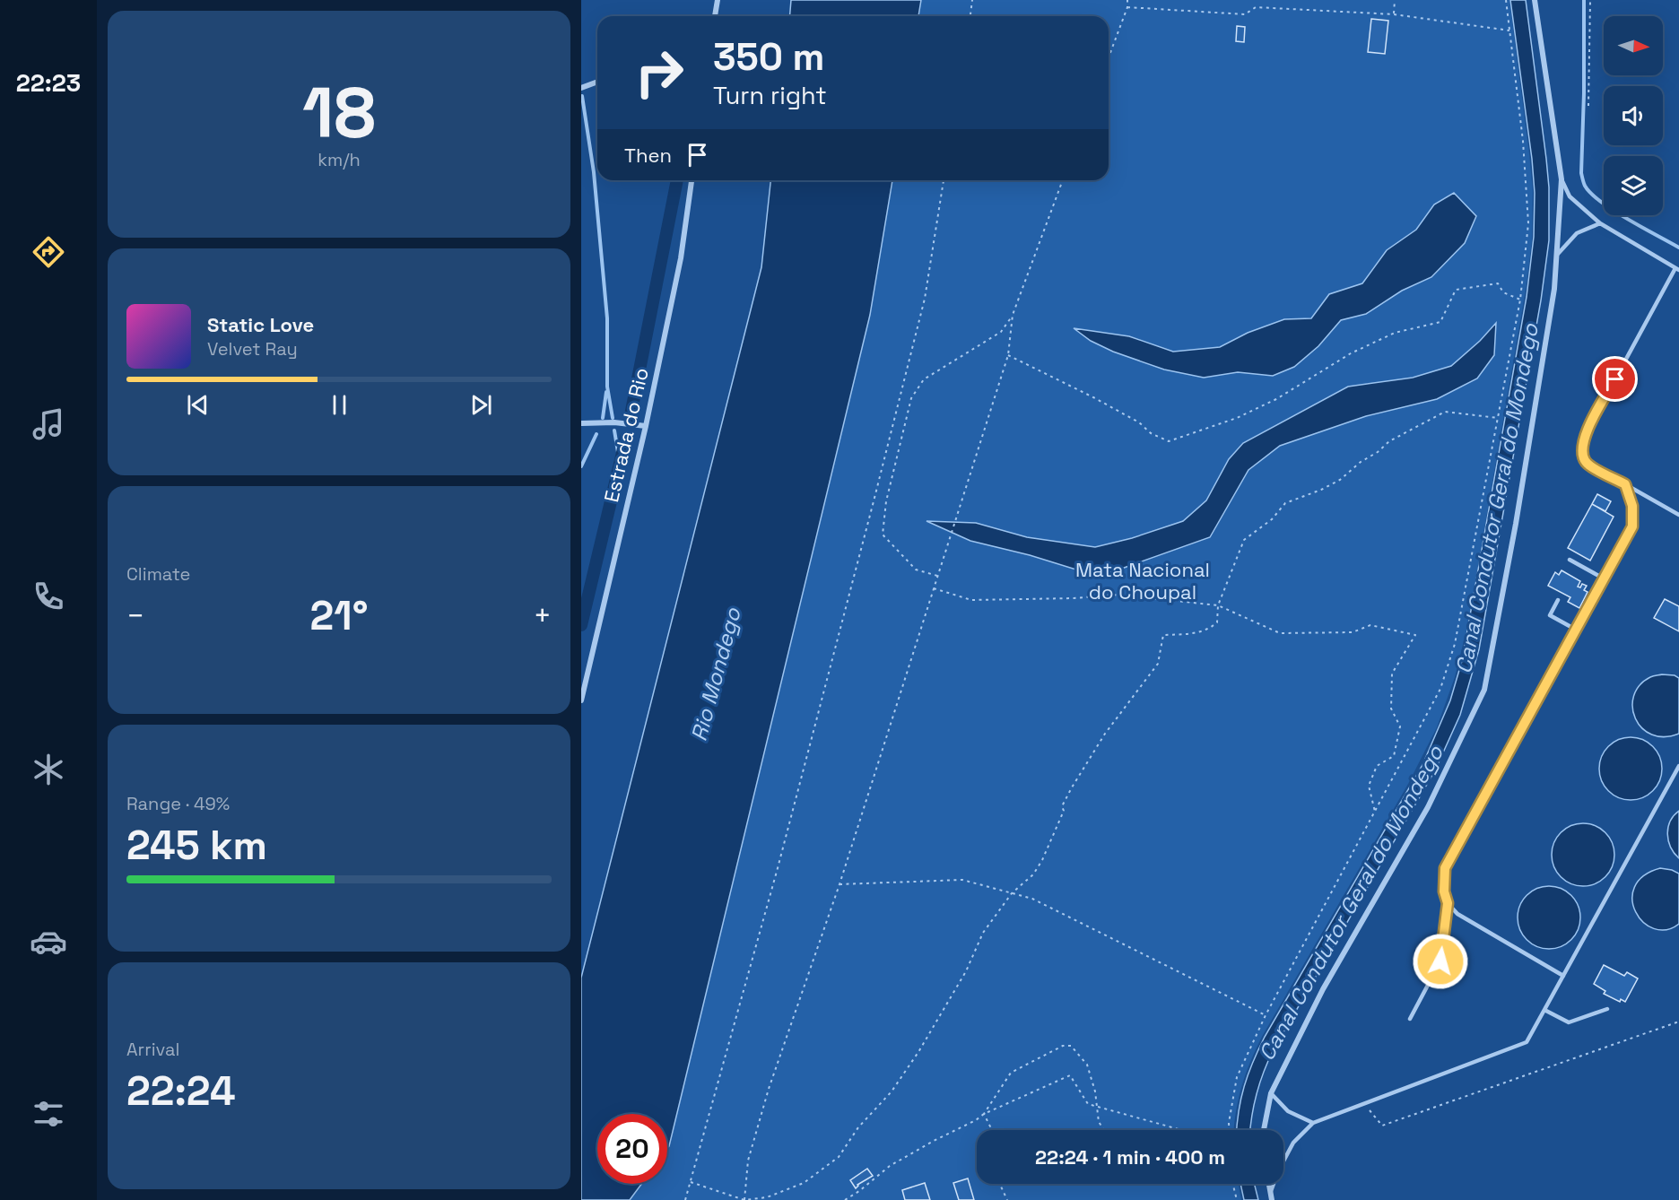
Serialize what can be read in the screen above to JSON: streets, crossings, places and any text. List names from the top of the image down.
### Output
{
  "streets": {
    "street": ["Estrada do Rio"]
  },
  "water": ["Canal Condutor Geral do Mondego", "Rio Mondego"],
  "parks": ["Mata Nacional do Choupal"],
  "north": "right",
  "page": {
    "tabs": "22:23",
    "tile": [
      ["18", "km/h"],
      "Climate",
      ["Range · 49%", "245 km"],
      ["Arrival", "22:24"]
    ],
    "turn": ["350 m", "Turn right"],
    "then": "Then",
    "song": ["Static Love", "Velvet Ray"],
    "heat": ["−", "21°", "+"],
    "limit": "20",
    "trip": "22:24 · 1 min · 400 m"
  }
}
